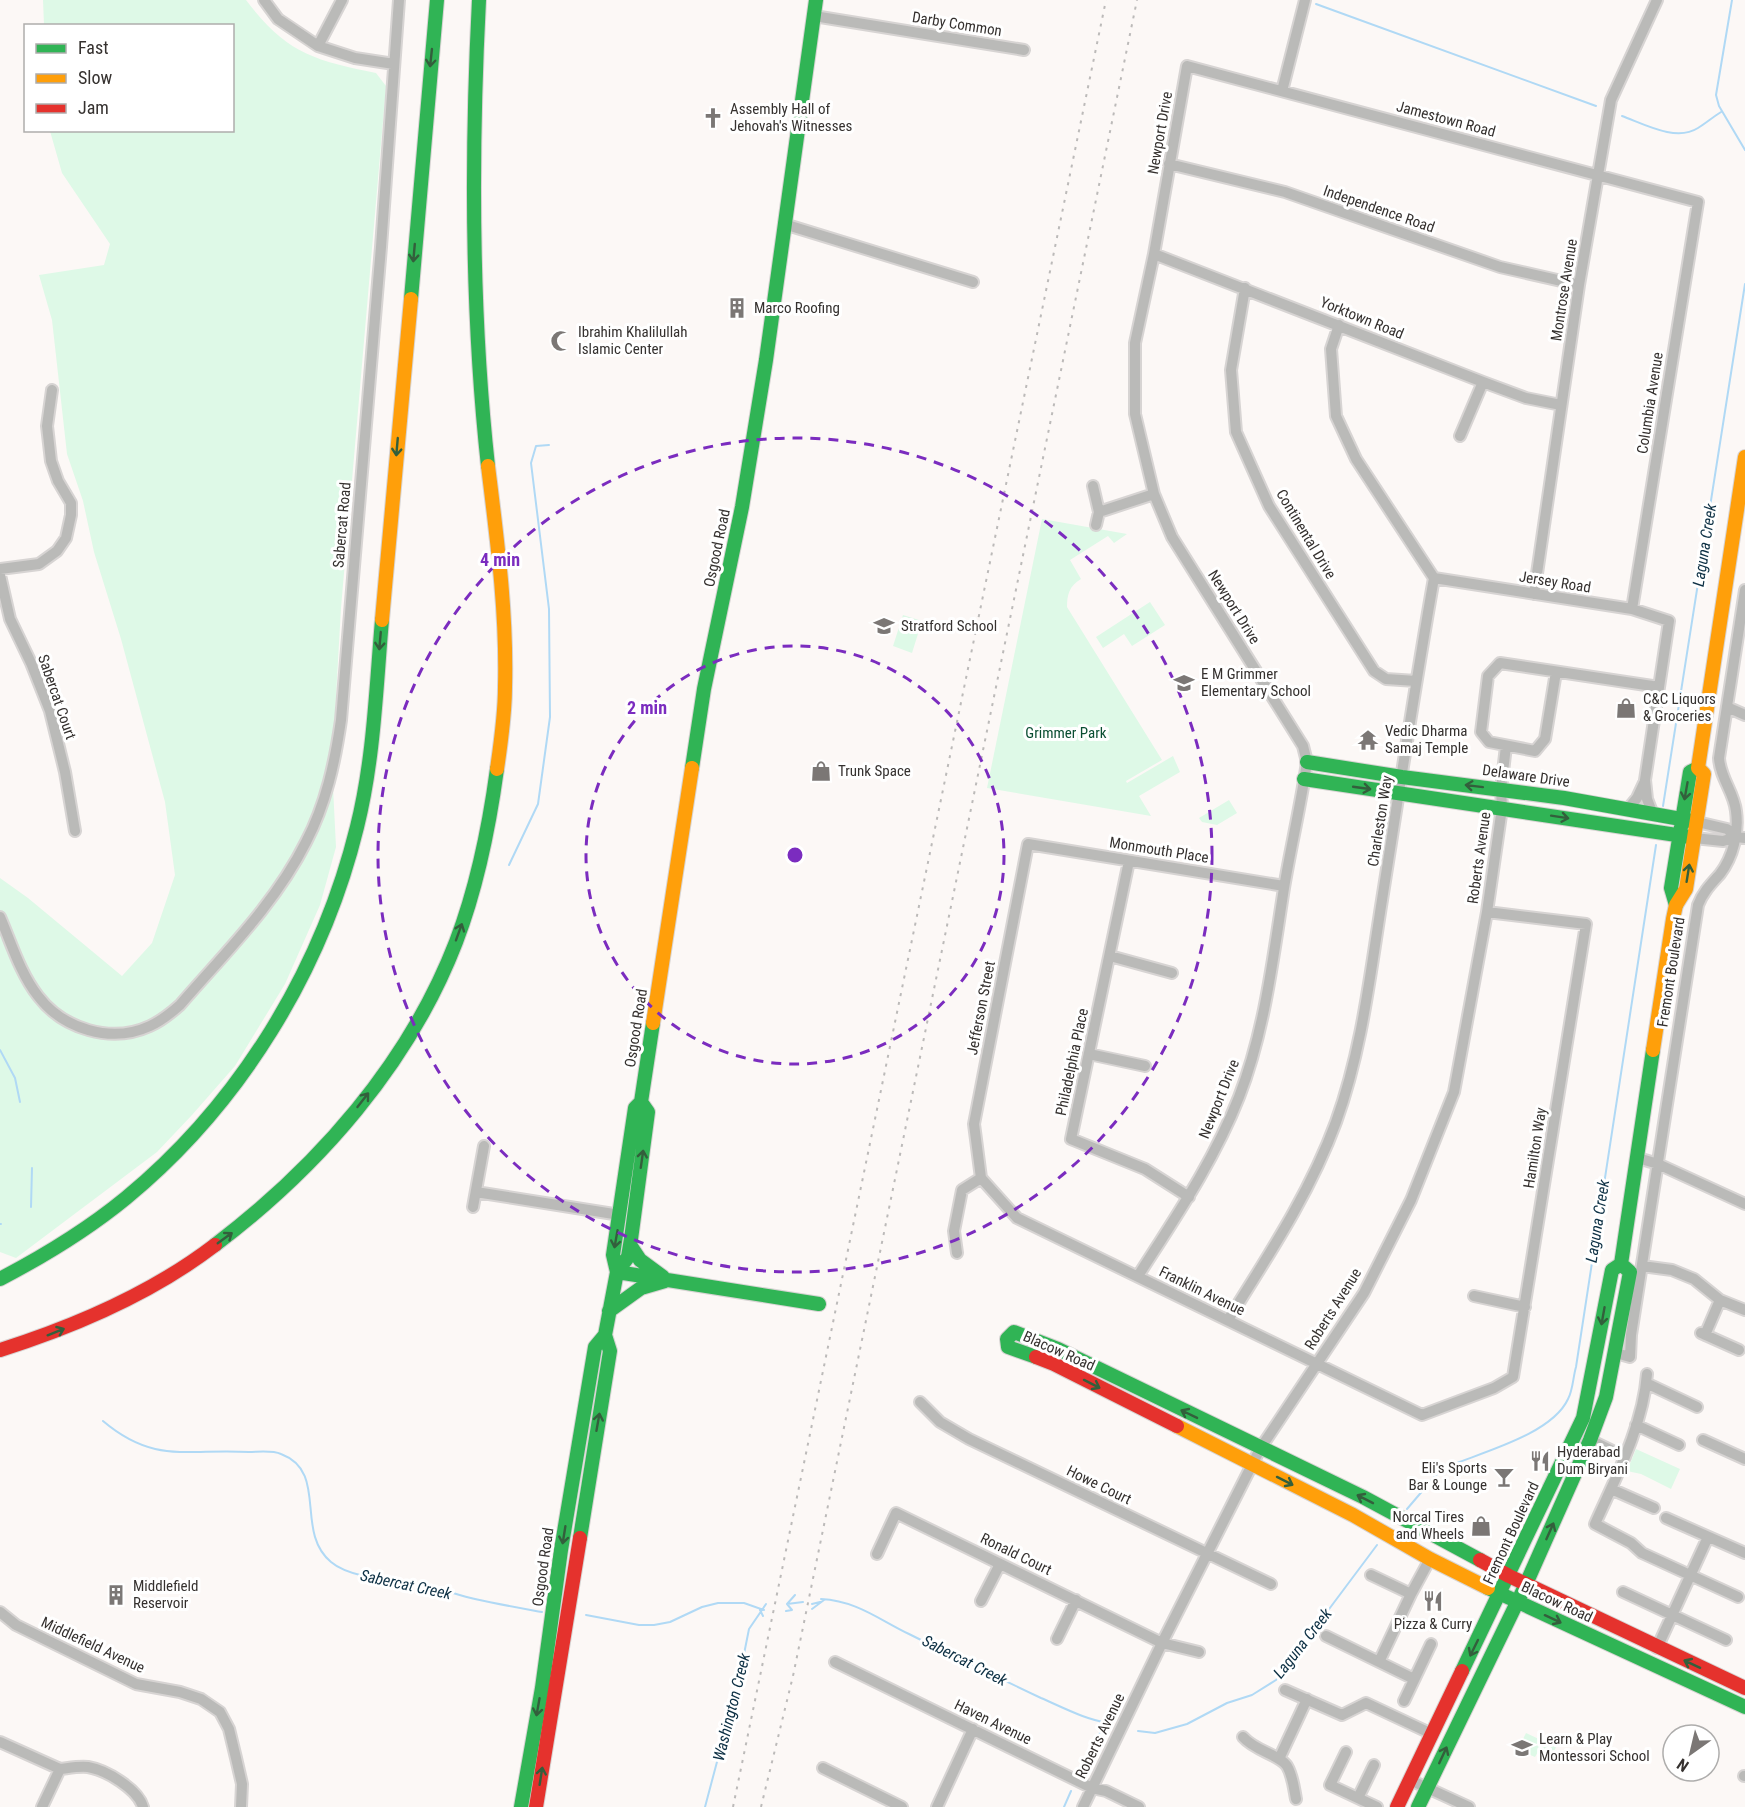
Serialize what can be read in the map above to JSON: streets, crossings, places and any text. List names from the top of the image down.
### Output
{
  "streets": {
    "main road": [
      "Osgood Road",
      "Delaware Drive",
      "Fremont Boulevard",
      "Blacow Road"
    ],
    "street": [
      "Darby Common",
      "Jamestown Road",
      "Newport Drive",
      "Independence Road",
      "Montrose Avenue",
      "Yorktown Road",
      "Columbia Avenue",
      "Sabercat Road",
      "Continental Drive",
      "Jersey Road",
      "Sabercat Court",
      "Charleston Way",
      "Monmouth Place",
      "Roberts Avenue",
      "Jefferson Street",
      "Philadelphia Place",
      "Hamilton Way",
      "Franklin Avenue",
      "Howe Court",
      "Ronald Court",
      "Middlefield Avenue",
      "Haven Avenue"
    ]
  },
  "crossings": [
    ["Darby Common", "Osgood Road"],
    ["Jamestown Road", "Newport Drive"],
    ["Jamestown Road", "Montrose Avenue"],
    ["Jamestown Road", "Columbia Avenue"],
    ["Newport Drive", "Independence Road"],
    ["Newport Drive", "Yorktown Road"],
    ["Newport Drive", "Delaware Drive"],
    ["Newport Drive", "Monmouth Place"],
    ["Newport Drive", "Philadelphia Place"],
    ["Newport Drive", "Franklin Avenue"],
    ["Independence Road", "Montrose Avenue"],
    ["Montrose Avenue", "Yorktown Road"],
    ["Montrose Avenue", "Jersey Road"],
    ["Yorktown Road", "Continental Drive"],
    ["Columbia Avenue", "Jersey Road"],
    ["Continental Drive", "Charleston Way"],
    ["Jersey Road", "Charleston Way"],
    ["Delaware Drive", "Charleston Way"],
    ["Delaware Drive", "Roberts Avenue"],
    ["Delaware Drive", "Fremont Boulevard"],
    ["Charleston Way", "Franklin Avenue"],
    ["Monmouth Place", "Jefferson Street"],
    ["Monmouth Place", "Philadelphia Place"],
    ["Roberts Avenue", "Hamilton Way"],
    ["Roberts Avenue", "Franklin Avenue"],
    ["Roberts Avenue", "Blacow Road"],
    ["Roberts Avenue", "Howe Court"],
    ["Roberts Avenue", "Ronald Court"],
    ["Roberts Avenue", "Haven Avenue"],
    ["Fremont Boulevard", "Blacow Road"],
    ["Jefferson Street", "Franklin Avenue"],
    ["Hamilton Way", "Franklin Avenue"]
  ],
  "water": ["Laguna Creek", "Sabercat Creek", "Washington Creek"],
  "parks": ["Grimmer Park"],
  "places": {
    "church": ["Assembly Hall of Jehovah's Witnesses"],
    "building": ["Marco Roofing", "Middlefield Reservoir"],
    "mosque": ["Ibrahim Khalilullah Islamic Center"],
    "school or university": ["Stratford School", "E M Grimmer Elementary School", "Learn & Play Montessori School"],
    "shop": ["C&C Liquors & Groceries", "Trunk Space", "Norcal Tires and Wheels"],
    "temple": ["Vedic Dharma Samaj Temple"],
    "restaurant": ["Hyderabad Dum Biryani", "Pizza & Curry"],
    "bar": ["Eli's Sports Bar & Lounge"]
  },
  "legend": ["Fast", "Slow", "Jam"],
  "north": "bottom left",
  "rings": ["4 min", "2 min"]
}
